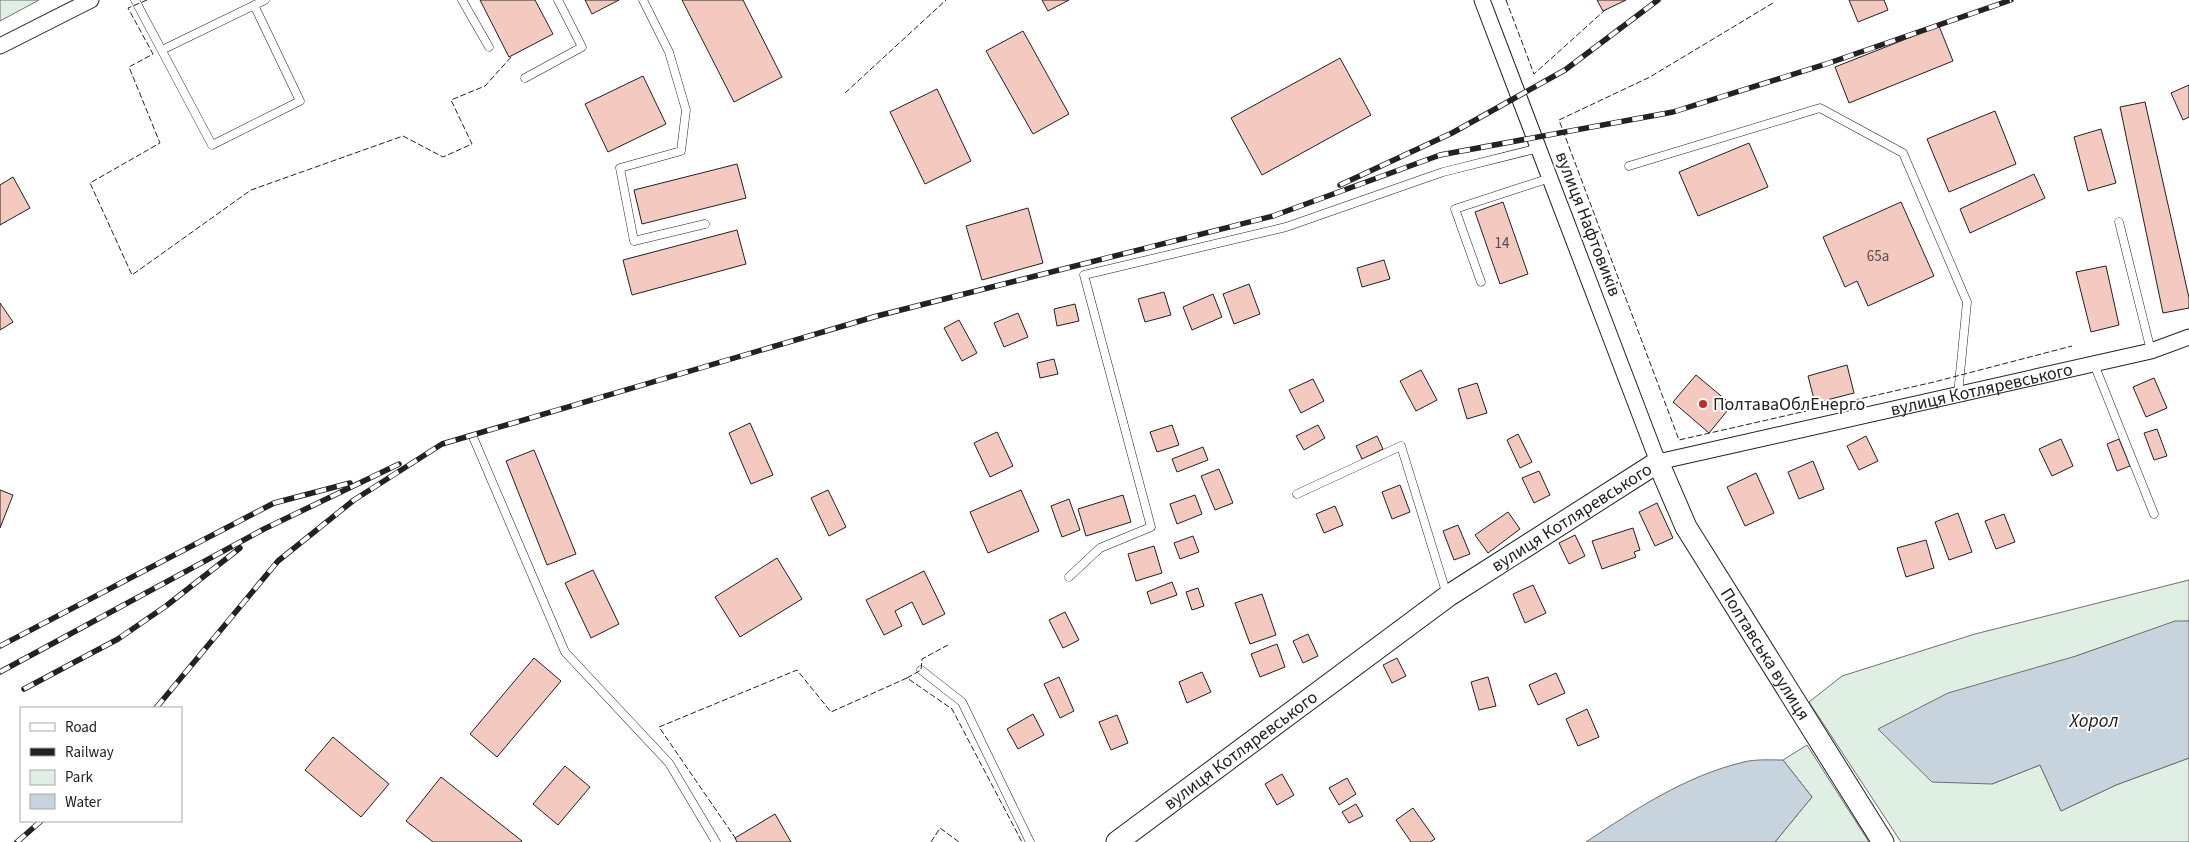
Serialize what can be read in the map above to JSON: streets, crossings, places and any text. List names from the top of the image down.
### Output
{
  "streets": {
    "street": ["вулиця Нафтовиків", "вулиця Котляревського", "Полтавська вулиця"]
  },
  "crossings": [
    ["вулиця Нафтовиків", "вулиця Котляревського"],
    ["вулиця Нафтовиків", "Полтавська вулиця"],
    ["вулиця Котляревського", "Полтавська вулиця"]
  ],
  "water": ["Хорол"],
  "places": ["ПолтаваОблЕнерго"],
  "house_numbers": ["14", "65а"],
  "legend": [
    "Road",
    "Railway",
    "Park",
    "Water"
  ]
}
